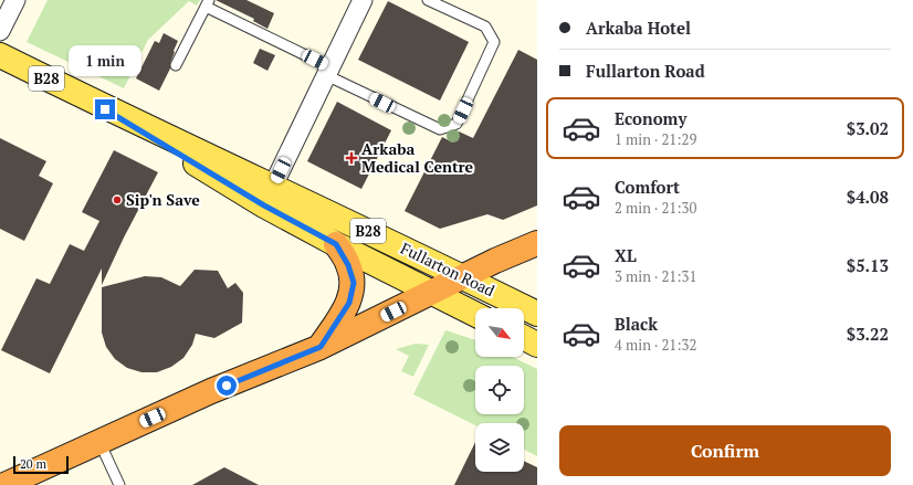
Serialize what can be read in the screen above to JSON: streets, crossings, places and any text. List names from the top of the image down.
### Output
{
  "streets": {
    "main road": ["B28", "Fullarton Road"]
  },
  "places": {
    "health": ["Arkaba Medical Centre"],
    "other": ["Sip'n Save"]
  },
  "scale_bar": "20 m",
  "north": "bottom right",
  "page": {
    "banner": ["Arkaba Hotel", "Fullarton Road"],
    "bubble": "1 min",
    "list": [
      {
        "name": "Economy",
        "note": "1 min · 21:29",
        "value": "$3.02"
      },
      {
        "name": "Comfort",
        "note": "2 min · 21:30",
        "value": "$4.08"
      },
      {
        "name": "XL",
        "note": "3 min · 21:31",
        "value": "$5.13"
      },
      {
        "name": "Black",
        "note": "4 min · 21:32",
        "value": "$3.22"
      }
    ],
    "buttons": "Confirm",
    "scale": "20 m"
  }
}
